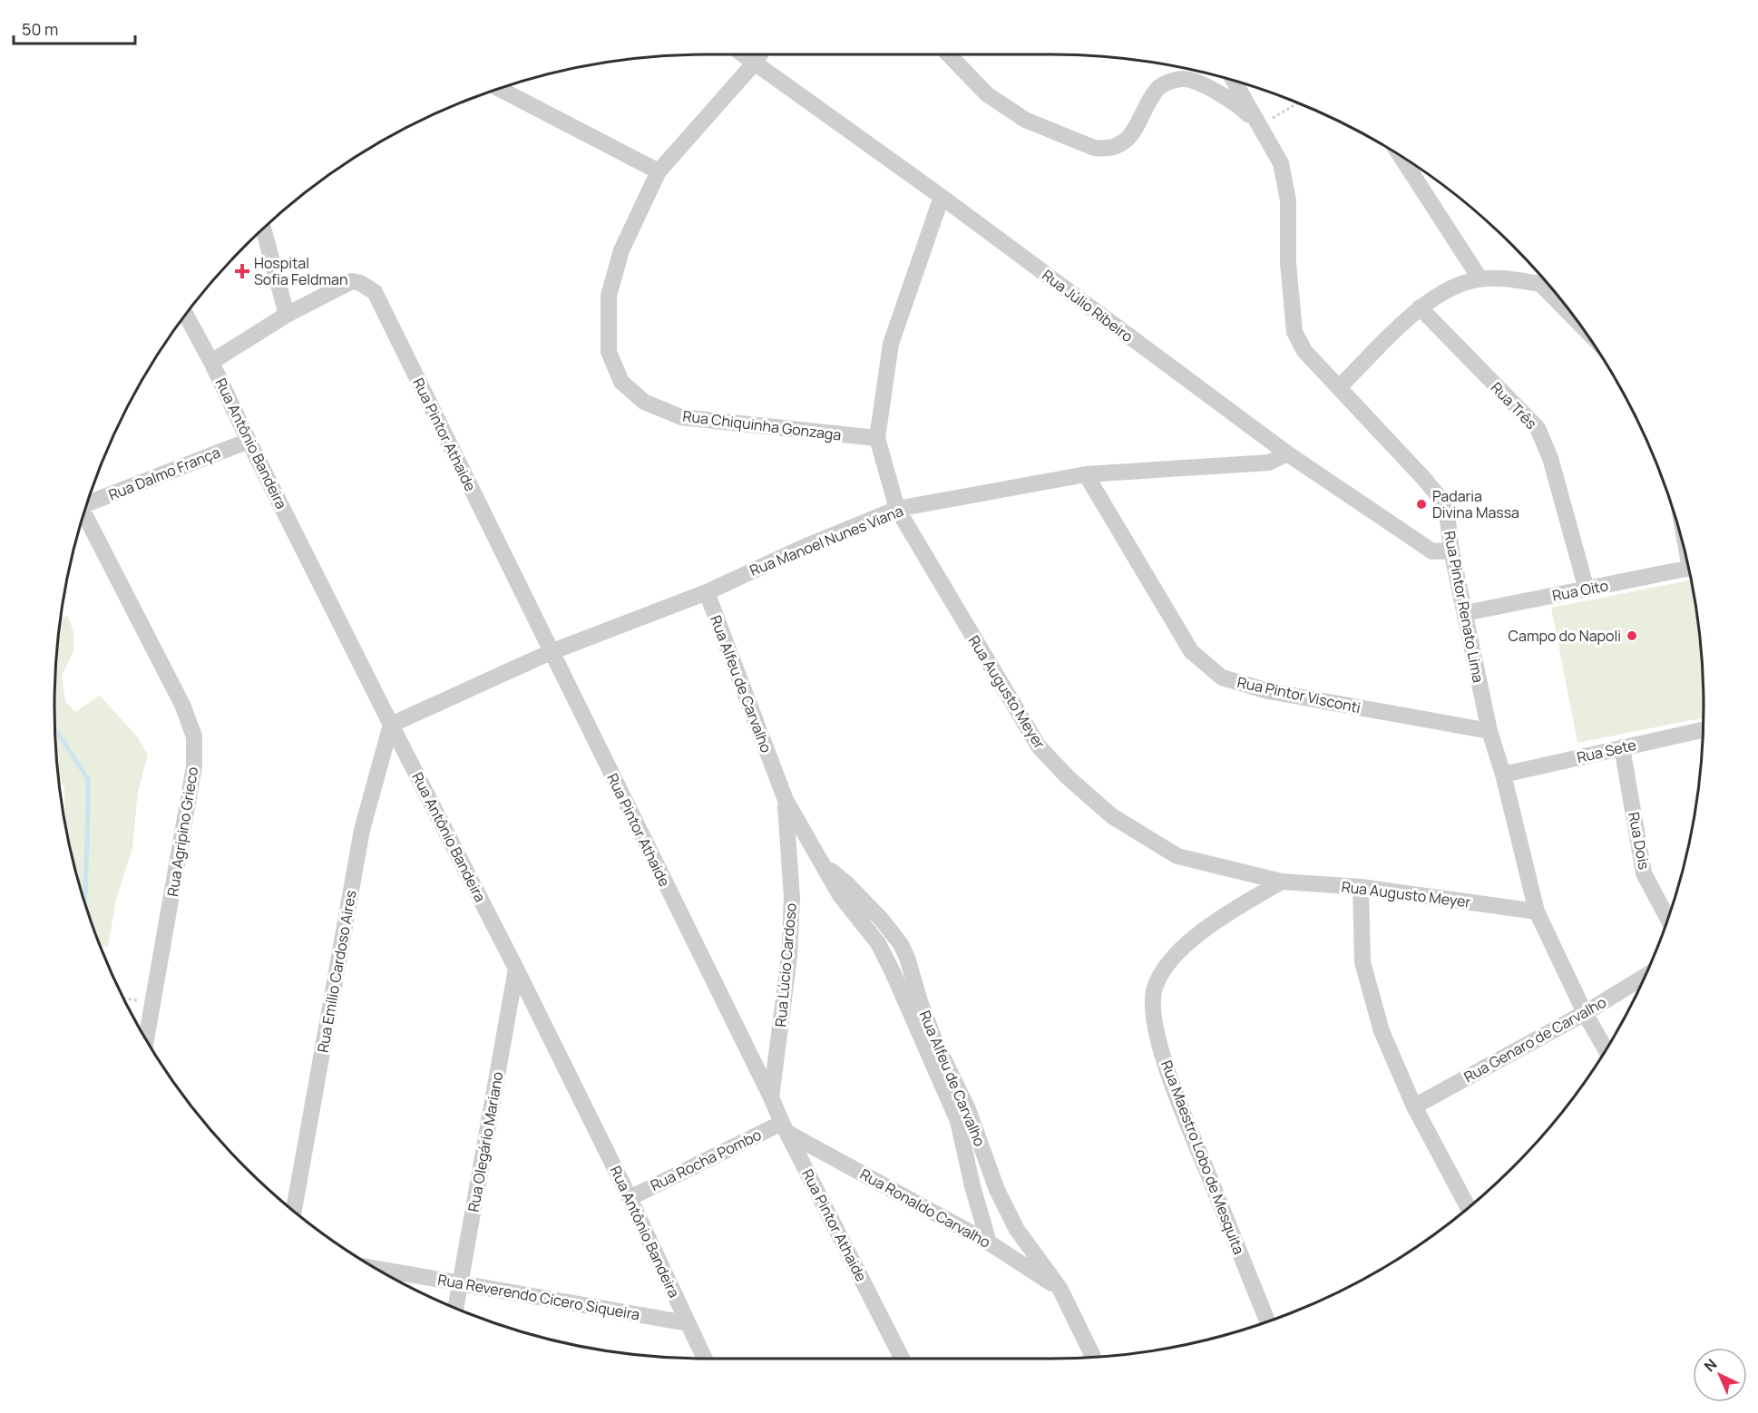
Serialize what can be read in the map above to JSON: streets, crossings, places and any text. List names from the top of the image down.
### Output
{
  "streets": {
    "street": [
      "Rua Júlio Ribeiro",
      "Rua Três",
      "Rua Chiquinha Gonzaga",
      "Rua Pintor Athaide",
      "Rua Antônio Bandeira",
      "Rua Dalmo França",
      "Rua Manoel Nunes Viana",
      "Rua Oito",
      "Rua Pintor Renato Lima",
      "Rua Alfeu de Carvalho",
      "Rua Augusto Meyer",
      "Rua Pintor Visconti",
      "Rua Sete",
      "Rua Agripino Grieco",
      "Rua Dois",
      "Rua Lúcio Cardoso",
      "Rua Emílio Cardoso Aires",
      "Rua Genaro de Carvalho",
      "Rua Olegário Mariano",
      "Rua Maestro Lobo de Mesquita",
      "Rua Rocha Pombo",
      "Rua Ronaldo Carvalho",
      "Rua Reverendo Cícero Siqueira"
    ]
  },
  "crossings": [
    ["Rua Júlio Ribeiro", "Rua Chiquinha Gonzaga"],
    ["Rua Júlio Ribeiro", "Rua Manoel Nunes Viana"],
    ["Rua Júlio Ribeiro", "Rua Pintor Renato Lima"],
    ["Rua Três", "Rua Oito"],
    ["Rua Chiquinha Gonzaga", "Rua Augusto Meyer"],
    ["Rua Pintor Athaide", "Rua Manoel Nunes Viana"],
    ["Rua Pintor Athaide", "Rua Lúcio Cardoso"],
    ["Rua Pintor Athaide", "Rua Rocha Pombo"],
    ["Rua Pintor Athaide", "Rua Ronaldo Carvalho"],
    ["Rua Antônio Bandeira", "Rua Dalmo França"],
    ["Rua Antônio Bandeira", "Rua Manoel Nunes Viana"],
    ["Rua Antônio Bandeira", "Rua Emílio Cardoso Aires"],
    ["Rua Antônio Bandeira", "Rua Olegário Mariano"],
    ["Rua Antônio Bandeira", "Rua Rocha Pombo"],
    ["Rua Antônio Bandeira", "Rua Reverendo Cícero Siqueira"],
    ["Rua Manoel Nunes Viana", "Rua Alfeu de Carvalho"],
    ["Rua Manoel Nunes Viana", "Rua Augusto Meyer"],
    ["Rua Manoel Nunes Viana", "Rua Pintor Visconti"],
    ["Rua Manoel Nunes Viana", "Rua Emílio Cardoso Aires"],
    ["Rua Oito", "Rua Pintor Renato Lima"],
    ["Rua Pintor Renato Lima", "Rua Augusto Meyer"],
    ["Rua Pintor Renato Lima", "Rua Pintor Visconti"],
    ["Rua Pintor Renato Lima", "Rua Sete"],
    ["Rua Pintor Renato Lima", "Rua Genaro de Carvalho"],
    ["Rua Alfeu de Carvalho", "Rua Lúcio Cardoso"],
    ["Rua Alfeu de Carvalho", "Rua Ronaldo Carvalho"],
    ["Rua Augusto Meyer", "Rua Maestro Lobo de Mesquita"],
    ["Rua Sete", "Rua Dois"],
    ["Rua Olegário Mariano", "Rua Reverendo Cícero Siqueira"],
    ["Rua Rocha Pombo", "Rua Ronaldo Carvalho"]
  ],
  "places": {
    "health": ["Hospital Sofia Feldman"],
    "other": ["Padaria Divina Massa", "Campo do Napoli"]
  },
  "scale_bar": "50 m",
  "north": "top left"
}
